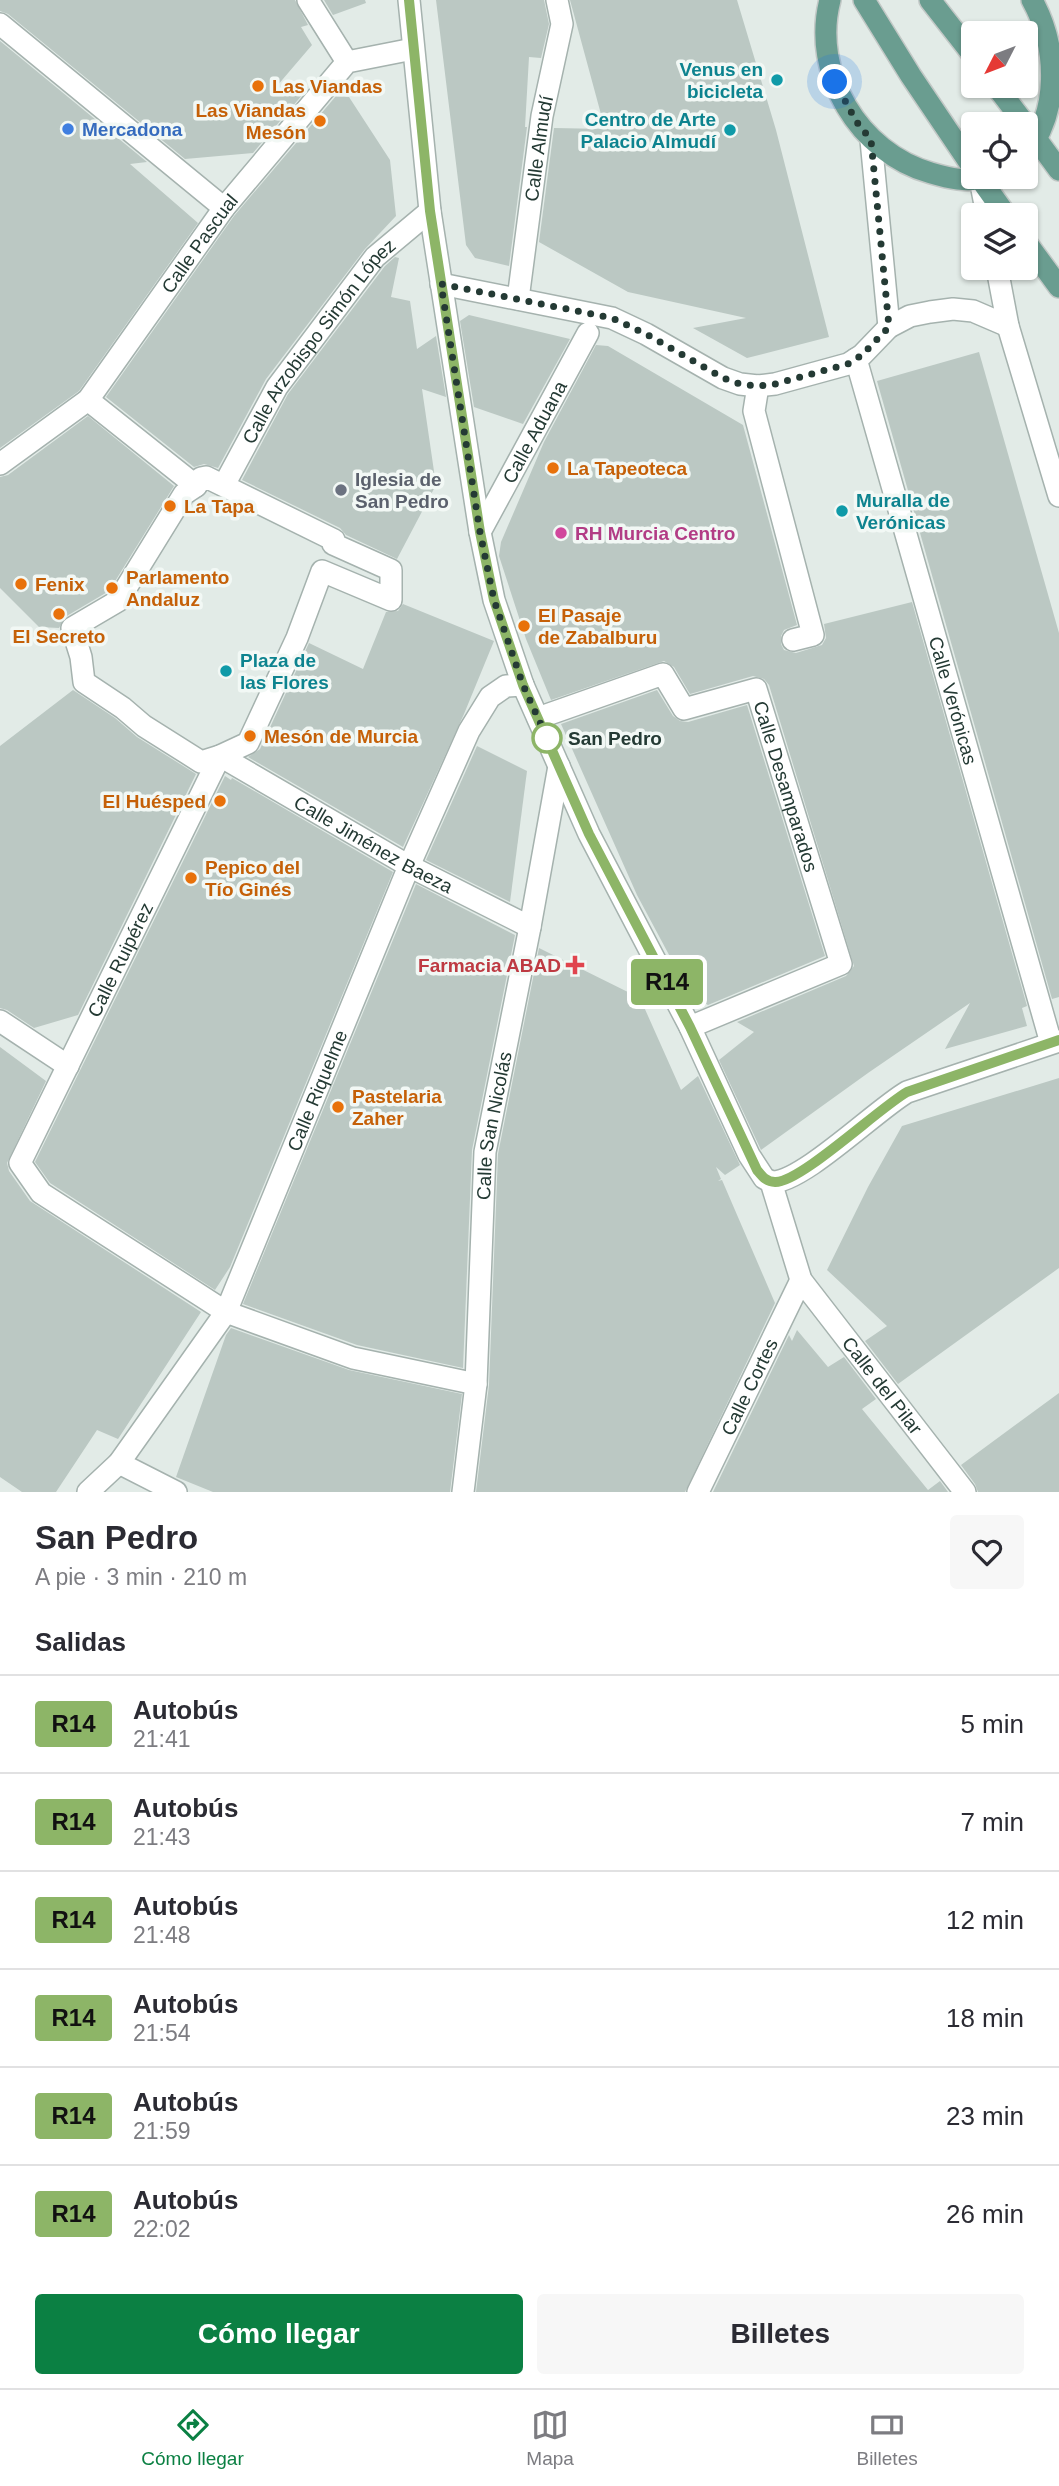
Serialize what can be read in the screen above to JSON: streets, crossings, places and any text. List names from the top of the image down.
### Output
{
  "streets": {
    "street": [
      "Calle Almudí",
      "Calle Pascual",
      "Calle Arzobispo Simón López",
      "Calle Aduana",
      "Calle Verónicas",
      "Calle Desamparados",
      "Calle Jiménez Baeza",
      "Calle Ruipérez",
      "Calle Riquelme",
      "Calle San Nicolás",
      "Calle Cortes",
      "Calle del Pilar"
    ]
  },
  "crossings": [
    ["Calle Jiménez Baeza", "Calle Ruipérez"],
    ["Calle Jiménez Baeza", "Calle Riquelme"],
    ["Calle Jiménez Baeza", "Calle San Nicolás"],
    ["Calle Ruipérez", "Calle Riquelme"],
    ["Calle Cortes", "Calle del Pilar"]
  ],
  "places": {
    "other": [
      "Venus en bicicleta",
      "Las Viandas",
      "Las Viandas Mesón",
      "Mercadona",
      "Centro de Arte Palacio Almudí",
      "La Tapeoteca",
      "Iglesia de San Pedro",
      "La Tapa",
      "Muralla de Verónicas",
      "RH Murcia Centro",
      "Fenix",
      "Parlamento Andaluz",
      "El Secreto",
      "El Pasaje de Zabalburu",
      "Plaza de las Flores",
      "Mesón de Murcia",
      "San Pedro",
      "El Huésped",
      "Pepico del Tío Ginés",
      "Pastelaria Zaher"
    ],
    "health": ["Farmacia ABAD"]
  },
  "lines": ["bus line R14"],
  "north": "bottom left",
  "page": {
    "on_map": "R14",
    "heading": [
      ["San Pedro", "A pie · 3 min · 210 m"],
      "Salidas"
    ],
    "list": [
      {
        "mark": "R14",
        "name": "Autobús",
        "note": "21:41",
        "value": "5 min"
      },
      {
        "mark": "R14",
        "name": "Autobús",
        "note": "21:43",
        "value": "7 min"
      },
      {
        "mark": "R14",
        "name": "Autobús",
        "note": "21:48",
        "value": "12 min"
      },
      {
        "mark": "R14",
        "name": "Autobús",
        "note": "21:54",
        "value": "18 min"
      },
      {
        "mark": "R14",
        "name": "Autobús",
        "note": "21:59",
        "value": "23 min"
      },
      {
        "mark": "R14",
        "name": "Autobús",
        "note": "22:02",
        "value": "26 min"
      }
    ],
    "buttons": ["Cómo llegar", "Billetes"],
    "tabs": ["Cómo llegar", "Mapa", "Billetes"]
  }
}
